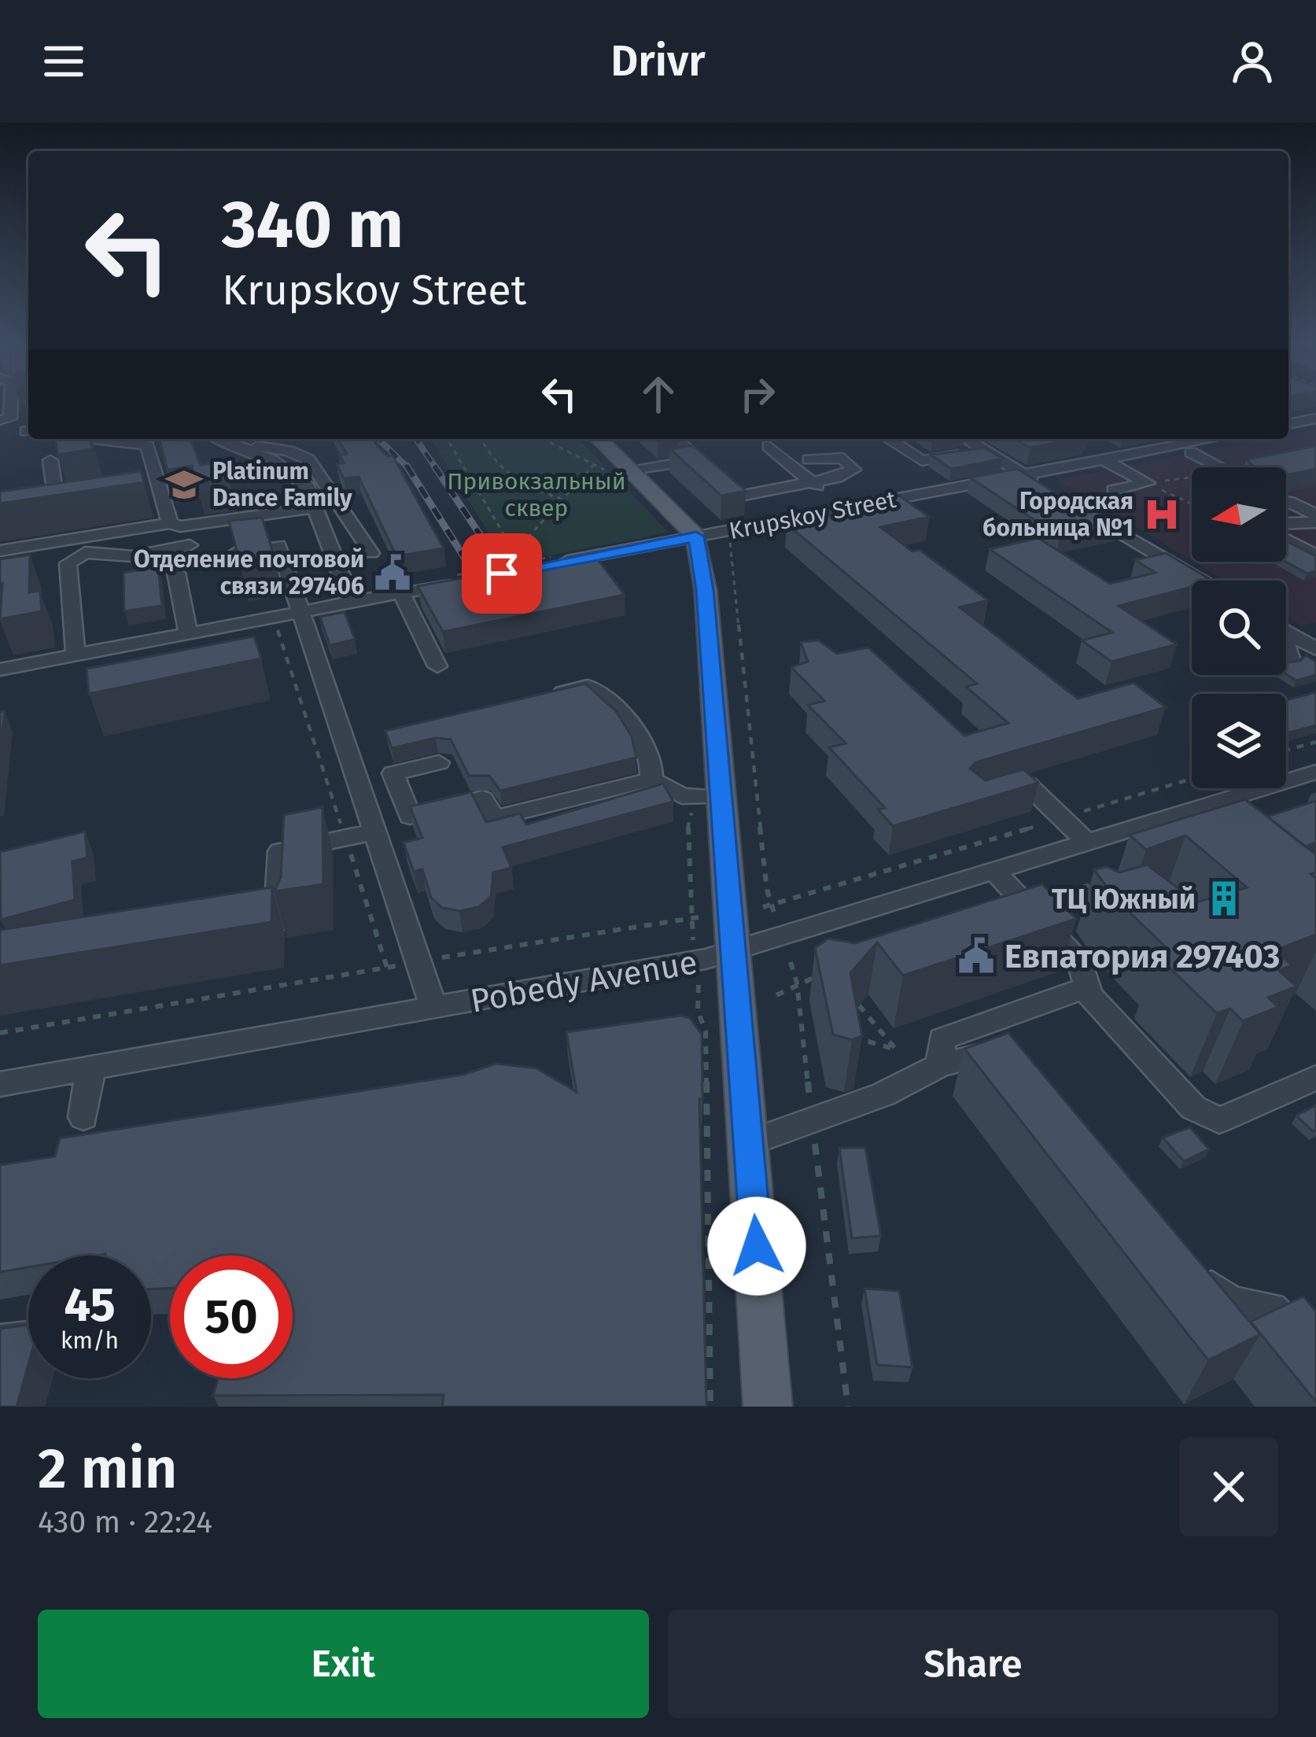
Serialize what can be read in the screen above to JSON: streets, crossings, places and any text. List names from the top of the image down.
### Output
{
  "streets": {
    "street": ["Krupskoy Street", "Pobedy Avenue"]
  },
  "parks": ["Привокзальный сквер"],
  "places": {
    "school or university": ["Platinum Dance Family"],
    "hospital": ["Городская больница №1"],
    "public building": ["Отделение почтовой связи 297406", "Евпатория 297403"],
    "building": ["ТЦ Южный"]
  },
  "north": "left",
  "page": {
    "header": "Drivr",
    "turn": ["340 m", "Krupskoy Street"],
    "speed": "45 km/h",
    "limit": "50",
    "heading": ["2 min", "430 m · 22:24"],
    "buttons": ["Exit", "Share"]
  }
}
